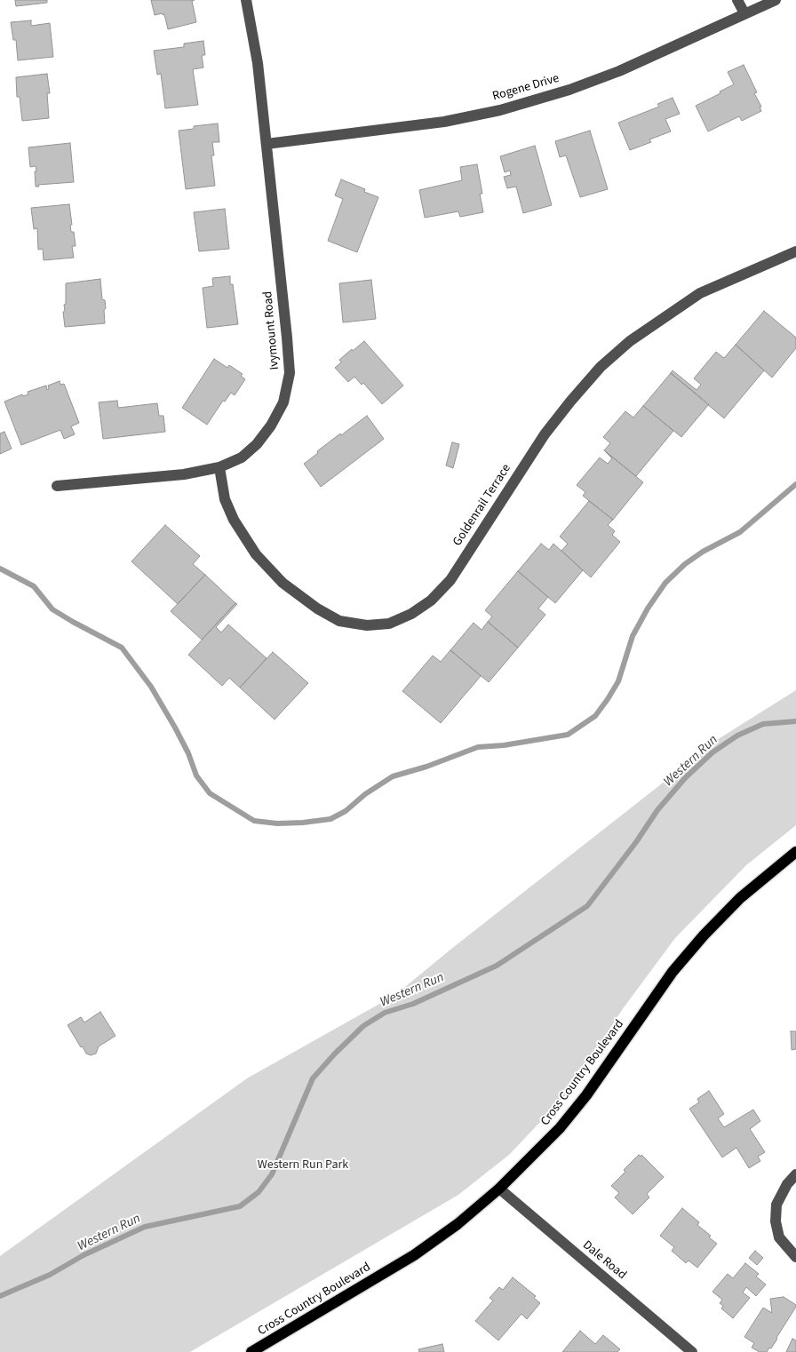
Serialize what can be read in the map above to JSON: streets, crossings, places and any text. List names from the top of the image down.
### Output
{
  "streets": {
    "main road": ["Cross Country Boulevard"],
    "street": [
      "Rogene Drive",
      "Ivymount Road",
      "Goldenrail Terrace",
      "Dale Road"
    ]
  },
  "crossings": [
    ["Rogene Drive", "Ivymount Road"],
    ["Ivymount Road", "Goldenrail Terrace"],
    ["Cross Country Boulevard", "Dale Road"]
  ],
  "water": ["Western Run"],
  "parks": ["Western Run Park"]
}
